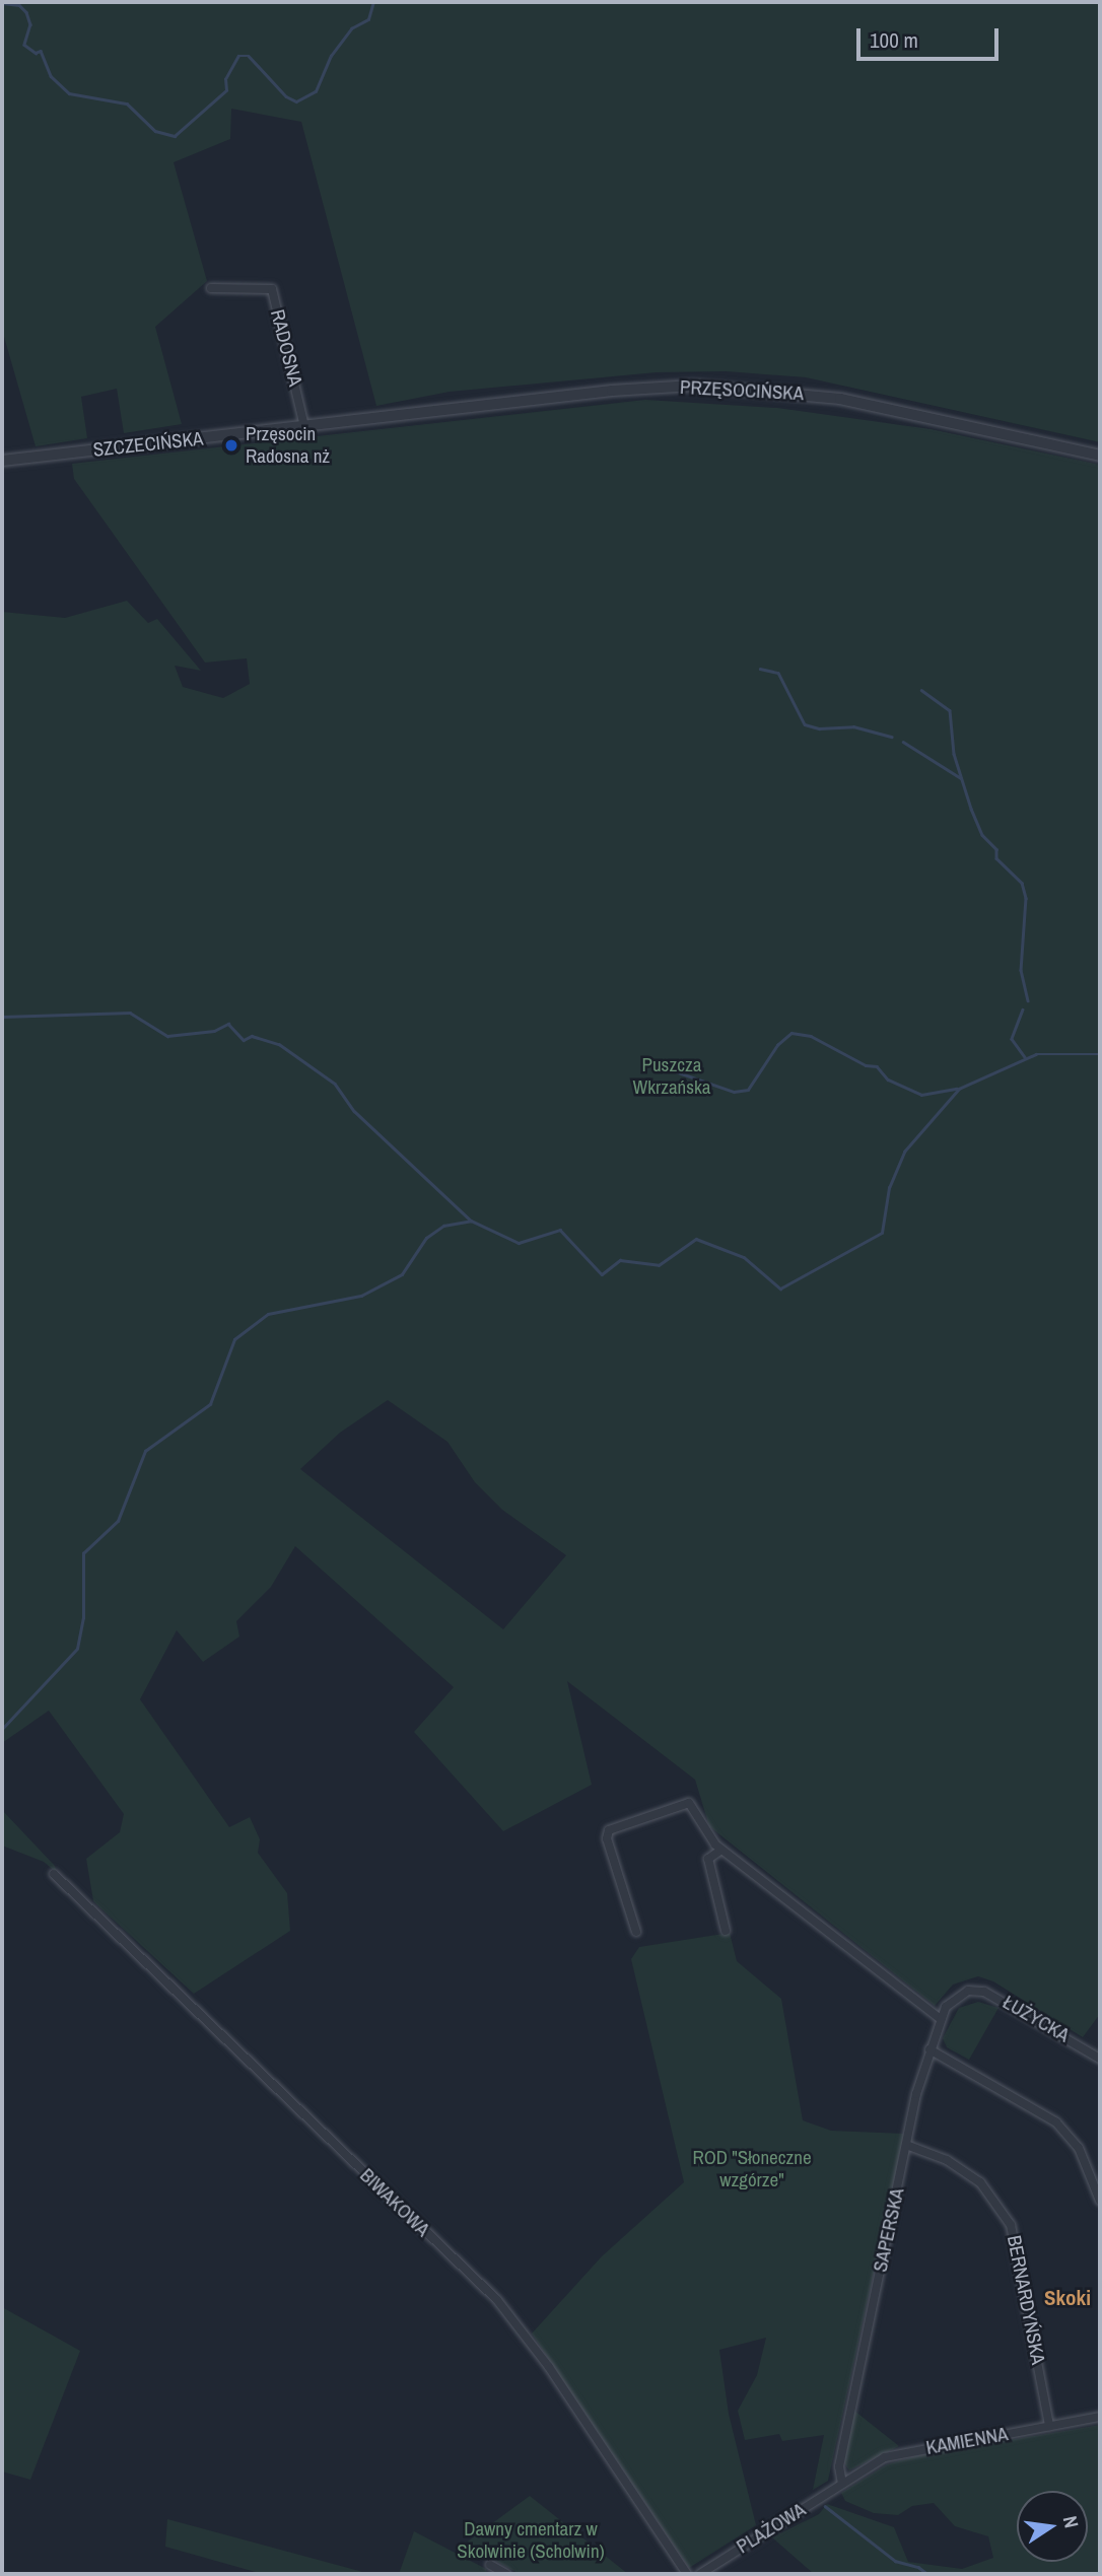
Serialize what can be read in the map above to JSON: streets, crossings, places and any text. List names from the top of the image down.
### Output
{
  "streets": {
    "street": [
      "RADOSNA",
      "PRZĘSOCIŃSKA",
      "SZCZECIŃSKA",
      "ŁUŻYCKA",
      "BIWAKOWA",
      "SAPERSKA",
      "BERNARDYŃSKA",
      "KAMIENNA",
      "PLAŻOWA"
    ]
  },
  "crossings": [
    ["RADOSNA", "SZCZECIŃSKA"],
    ["PRZĘSOCIŃSKA", "SZCZECIŃSKA"],
    ["ŁUŻYCKA", "SAPERSKA"],
    ["SAPERSKA", "BERNARDYŃSKA"],
    ["SAPERSKA", "KAMIENNA"],
    ["SAPERSKA", "PLAŻOWA"],
    ["BERNARDYŃSKA", "KAMIENNA"],
    ["KAMIENNA", "PLAŻOWA"]
  ],
  "districts": ["Skoki"],
  "parks": ["Puszcza Wkrzańska", "ROD \"Słoneczne wzgórze\"", "Dawny cmentarz w Skolwinie (Scholwin)"],
  "places": ["Przęsocin Radosna nż"],
  "scale_bar": "100 m",
  "north": "right"
}
